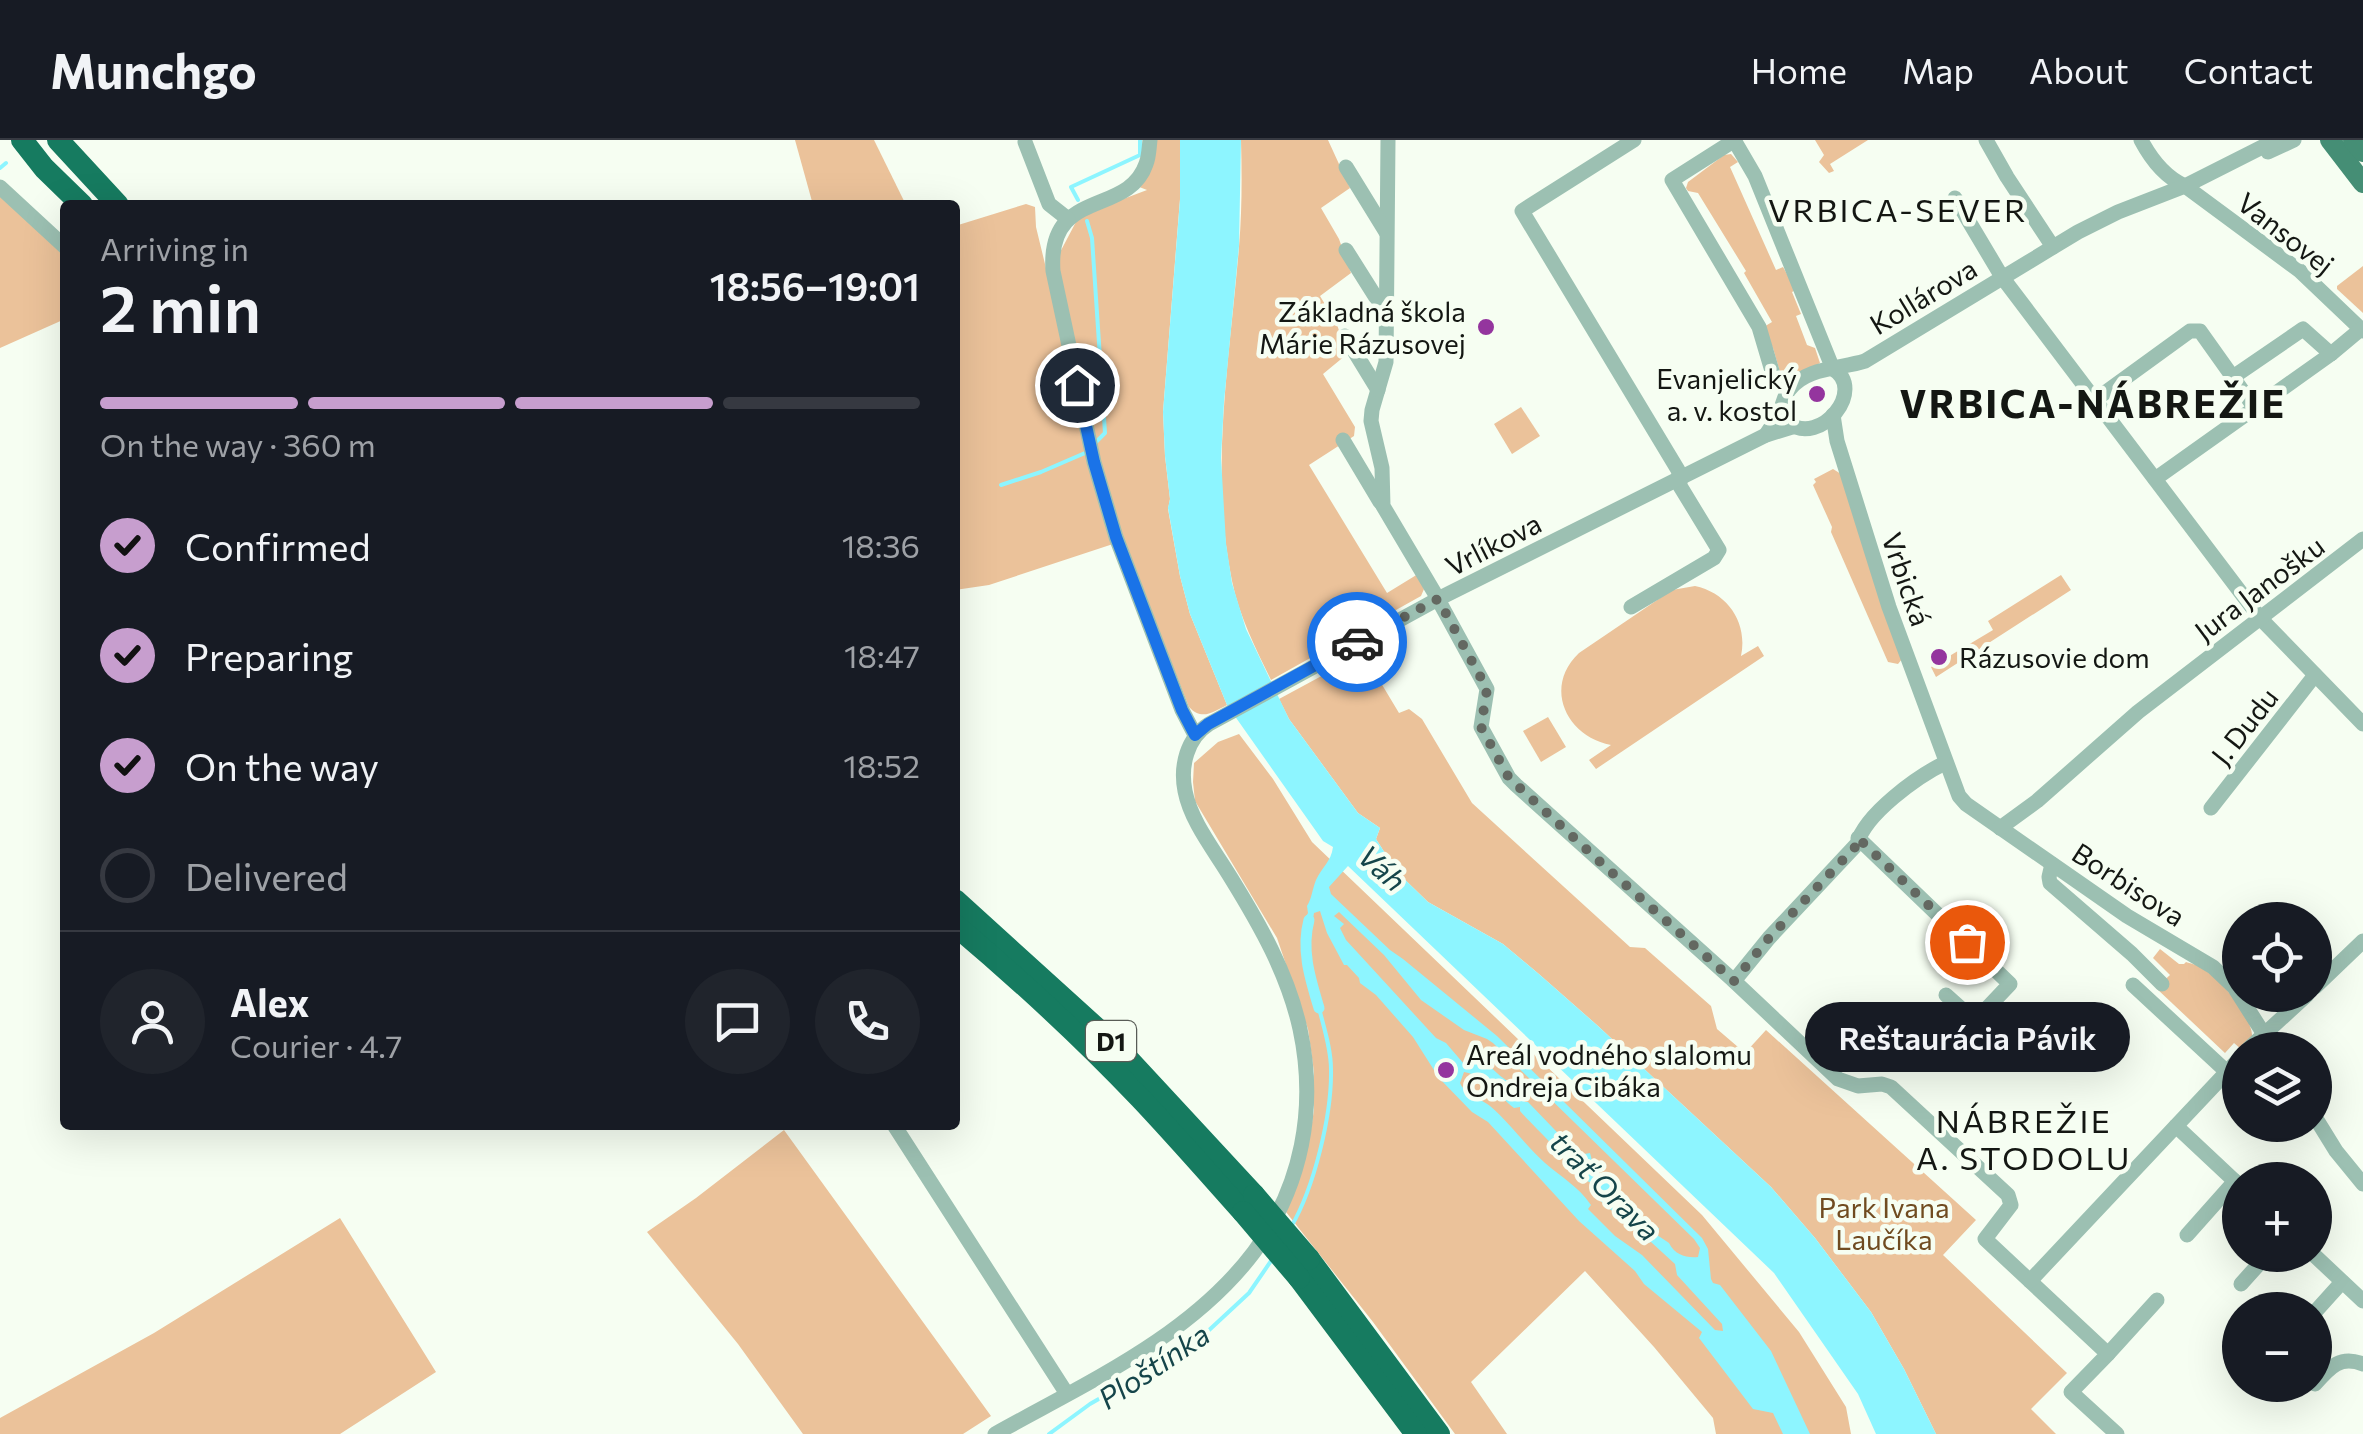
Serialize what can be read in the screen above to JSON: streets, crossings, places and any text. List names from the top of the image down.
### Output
{
  "streets": {
    "highway": ["D1"],
    "street": [
      "Vansovej",
      "Kollárova",
      "Vrlíkova",
      "Vrbická",
      "Jura Janošku",
      "J. Dudu",
      "Borbisova"
    ]
  },
  "crossings": [
    ["Vansovej", "Kollárova"],
    ["Kollárova", "Vrlíkova"],
    ["Kollárova", "Vrbická"],
    ["Vrlíkova", "Vrbická"],
    ["Vrbická", "Jura Janošku"],
    ["Vrbická", "Borbisova"],
    ["Jura Janošku", "Borbisova"]
  ],
  "districts": ["VRBICA-SEVER", "VRBICA-NÁBREŽIE", "NÁBREŽIE A. STODOLU"],
  "water": ["Váh", "trať Orava", "Ploštínka"],
  "parks": ["Park Ivana Laučíka"],
  "places": [
    "Základná škola Márie Rázusovej",
    "Evanjelický a. v. kostol",
    "Rázusovie dom",
    "Reštaurácia Pávik",
    "Areál vodného slalomu Ondreja Cibáka"
  ],
  "page": {
    "header": "Munchgo",
    "nav": [
      "Home",
      "Map",
      "About",
      "Contact"
    ],
    "heading": ["2 min", "Arriving in", "18:56–19:01"],
    "panel": ["Alex", "Courier · 4.7"],
    "bar": "On the way · 360 m",
    "list": [
      ["Confirmed", "18:36"],
      ["Preparing", "18:47"],
      ["On the way", "18:52"],
      "Delivered"
    ],
    "map_buttons": ["+", "−"],
    "bubble": "Reštaurácia Pávik"
  }
}
